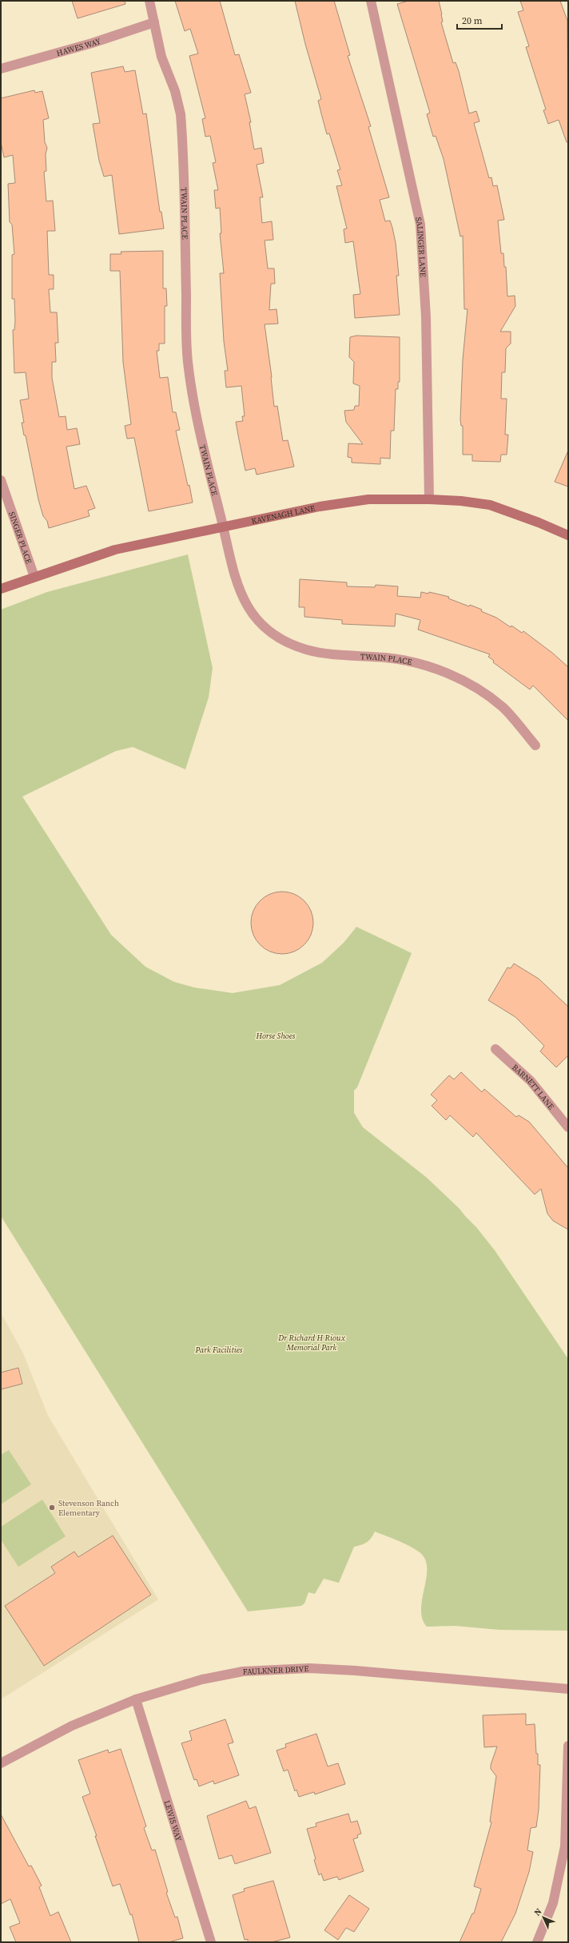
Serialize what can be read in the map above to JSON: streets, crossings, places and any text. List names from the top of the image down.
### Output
{
  "streets": {
    "main road": ["KAVENAGH LANE"],
    "street": [
      "HAWES WAY",
      "TWAIN PLACE",
      "SALINGER LANE",
      "SINGER PLACE",
      "BARNETT LANE",
      "FAULKNER DRIVE",
      "LEWIS WAY"
    ]
  },
  "crossings": [
    ["HAWES WAY", "TWAIN PLACE"],
    ["TWAIN PLACE", "KAVENAGH LANE"],
    ["SALINGER LANE", "KAVENAGH LANE"],
    ["KAVENAGH LANE", "SINGER PLACE"],
    ["FAULKNER DRIVE", "LEWIS WAY"]
  ],
  "parks": ["Horse Shoes", "Dr Richard H Rioux Memorial Park", "Park Facilities"],
  "places": ["Stevenson Ranch Elementary"],
  "scale_bar": "20 m",
  "north": "top left"
}
